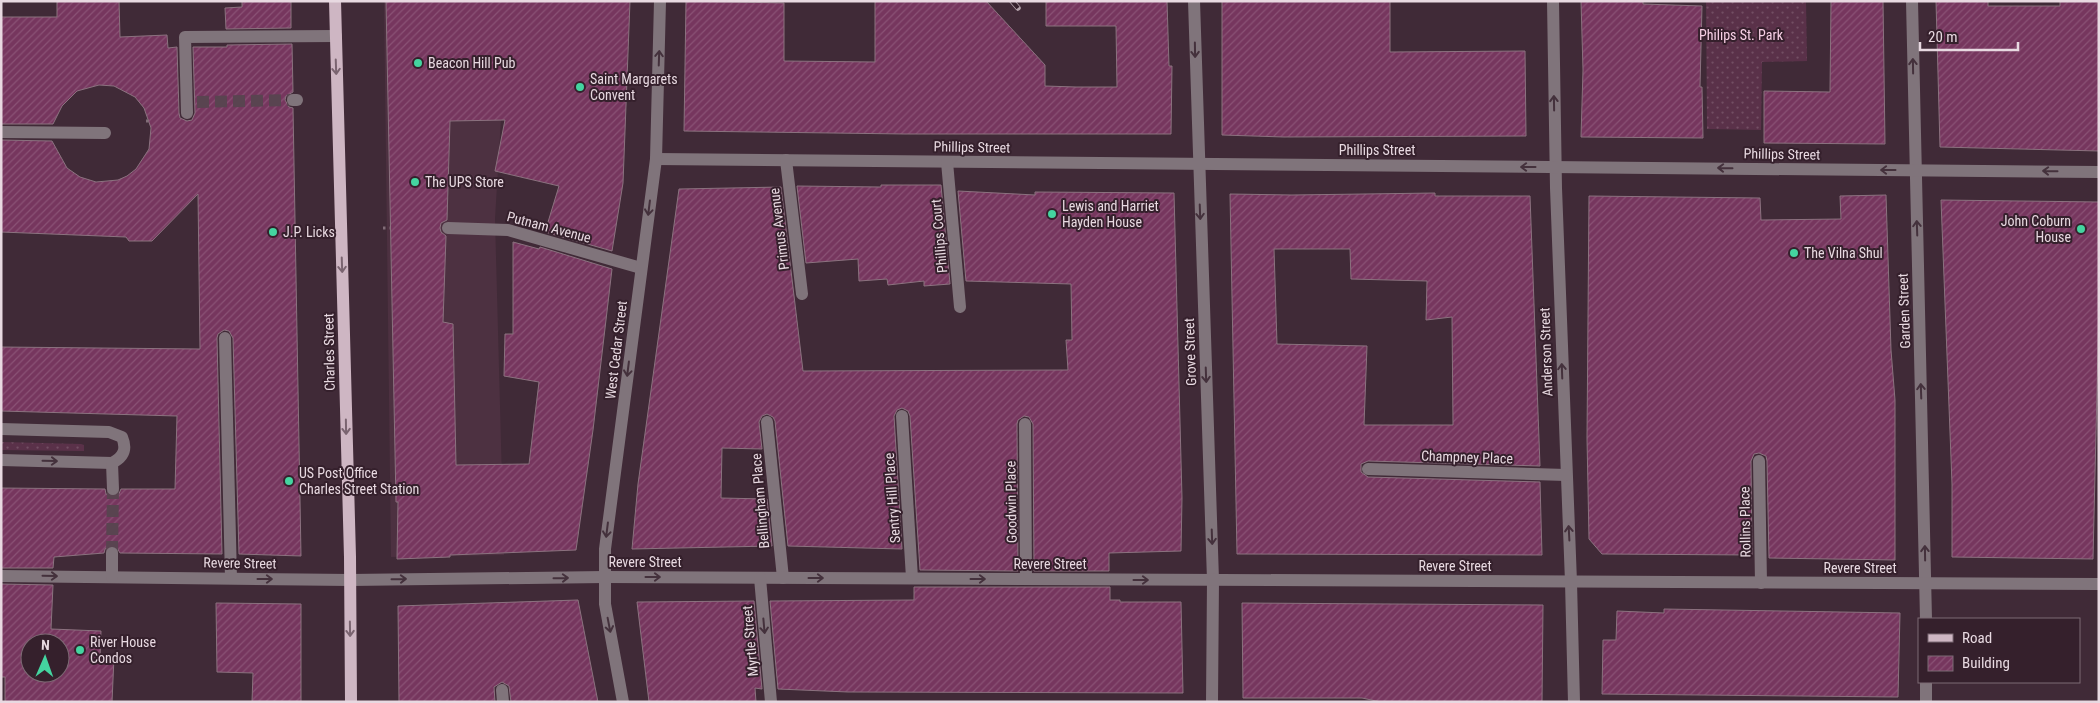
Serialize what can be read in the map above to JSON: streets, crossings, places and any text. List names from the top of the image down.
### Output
{
  "streets": {
    "main road": ["Charles Street"],
    "street": [
      "Phillips Street",
      "Putnam Avenue",
      "Primus Avenue",
      "Phillips Court",
      "Garden Street",
      "West Cedar Street",
      "Grove Street",
      "Anderson Street",
      "Champney Place",
      "Sentry Hill Place",
      "Bellingham Place",
      "Goodwin Place",
      "Rollins Place",
      "Revere Street",
      "Myrtle Street"
    ]
  },
  "crossings": [
    ["Phillips Street", "Primus Avenue"],
    ["Phillips Street", "Phillips Court"],
    ["Phillips Street", "Garden Street"],
    ["Phillips Street", "West Cedar Street"],
    ["Phillips Street", "Grove Street"],
    ["Phillips Street", "Anderson Street"],
    ["Putnam Avenue", "West Cedar Street"],
    ["Garden Street", "Revere Street"],
    ["West Cedar Street", "Revere Street"],
    ["Charles Street", "Revere Street"],
    ["Grove Street", "Revere Street"],
    ["Anderson Street", "Champney Place"],
    ["Anderson Street", "Revere Street"],
    ["Sentry Hill Place", "Revere Street"],
    ["Bellingham Place", "Revere Street"],
    ["Goodwin Place", "Revere Street"],
    ["Rollins Place", "Revere Street"],
    ["Revere Street", "Myrtle Street"]
  ],
  "one_way": [
    "Phillips Street",
    "Garden Street",
    "Charles Street",
    "Grove Street",
    "Anderson Street",
    "Revere Street",
    "Myrtle Street"
  ],
  "parks": ["Philips St. Park"],
  "places": [
    "Beacon Hill Pub",
    "Saint Margarets Convent",
    "The UPS Store",
    "Lewis and Harriet Hayden House",
    "John Coburn House",
    "J.P. Licks",
    "The Vilna Shul",
    "US Post Office Charles Street Station",
    "River House Condos"
  ],
  "legend": ["Road", "Building"],
  "scale_bar": "20 m",
  "north": "top"
}
